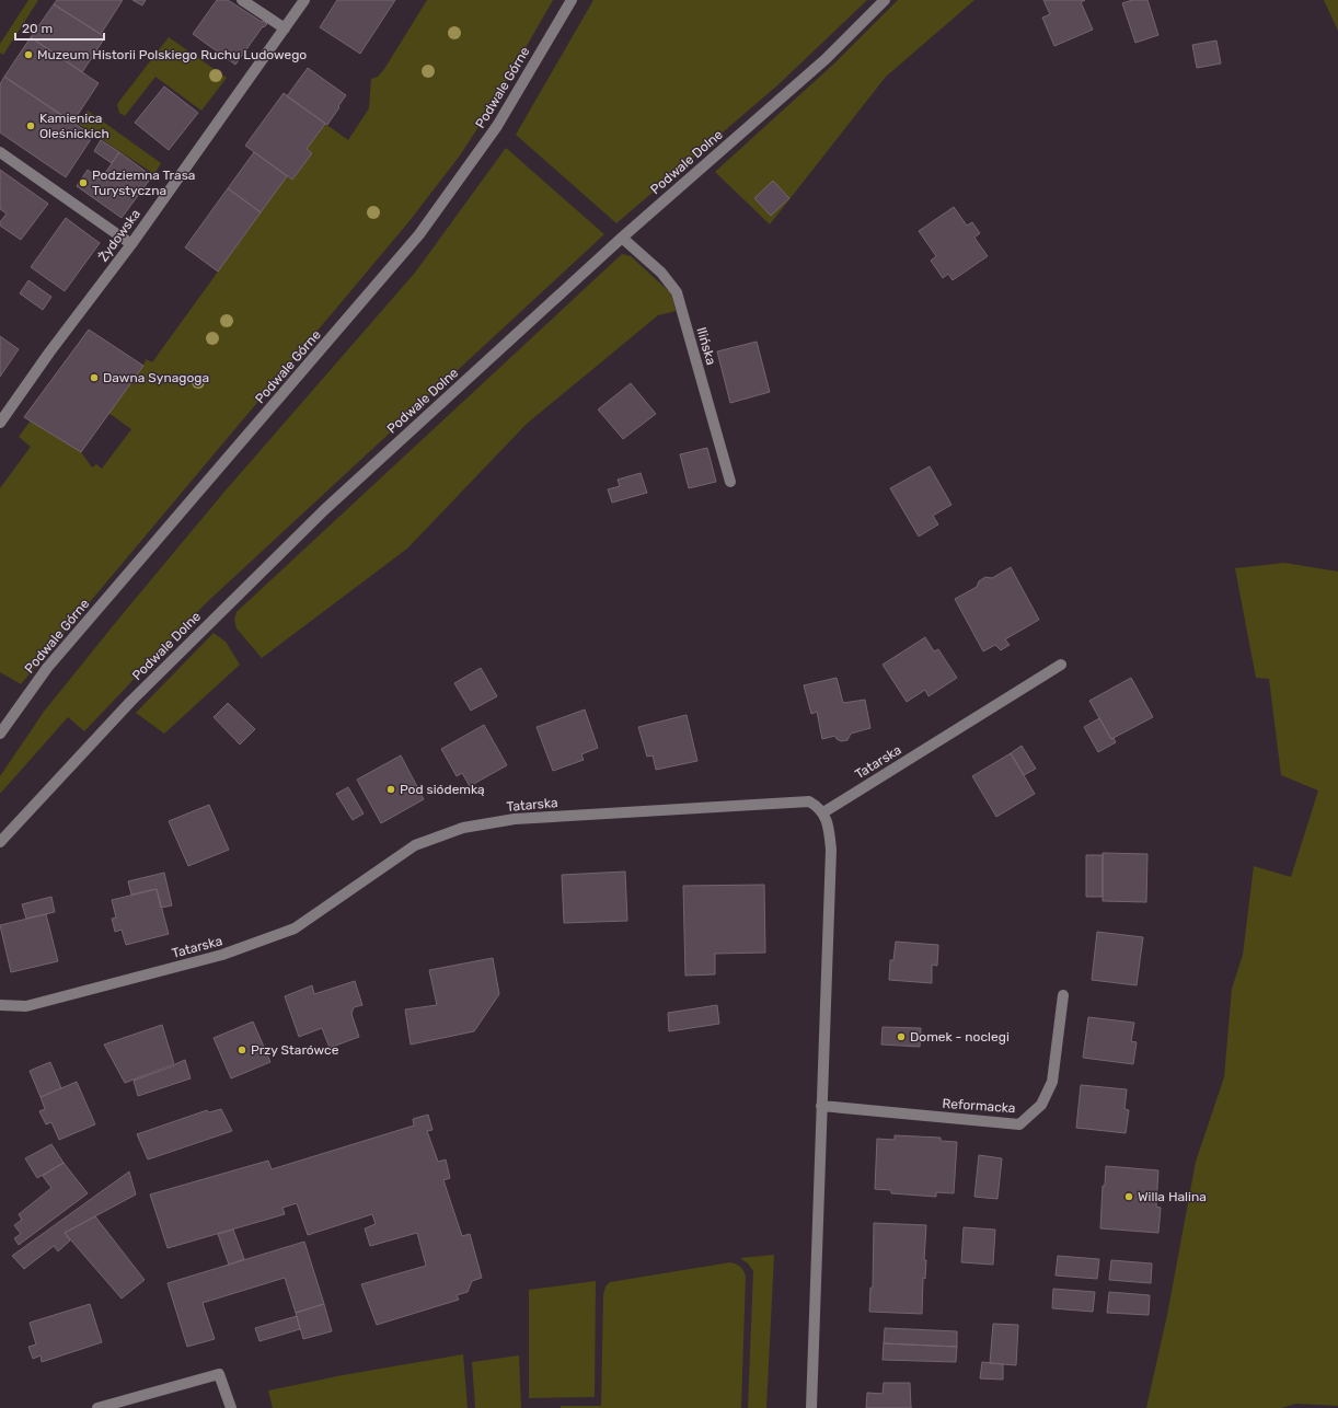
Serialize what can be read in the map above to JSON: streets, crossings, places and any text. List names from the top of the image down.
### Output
{
  "streets": {
    "street": [
      "Podwale Górne",
      "Podwale Dolne",
      "Żydowska",
      "Ilińska",
      "Tatarska",
      "Reformacka"
    ]
  },
  "crossings": [
    ["Podwale Dolne", "Ilińska"]
  ],
  "places": [
    "Muzeum Historii Polskiego Ruchu Ludowego",
    "Kamienica Oleśnickich",
    "Podziemna Trasa Turystyczna",
    "Dawna Synagoga",
    "Pod siódemką",
    "Domek - noclegi",
    "Przy Starówce",
    "Willa Halina"
  ],
  "scale_bar": "20 m"
}
